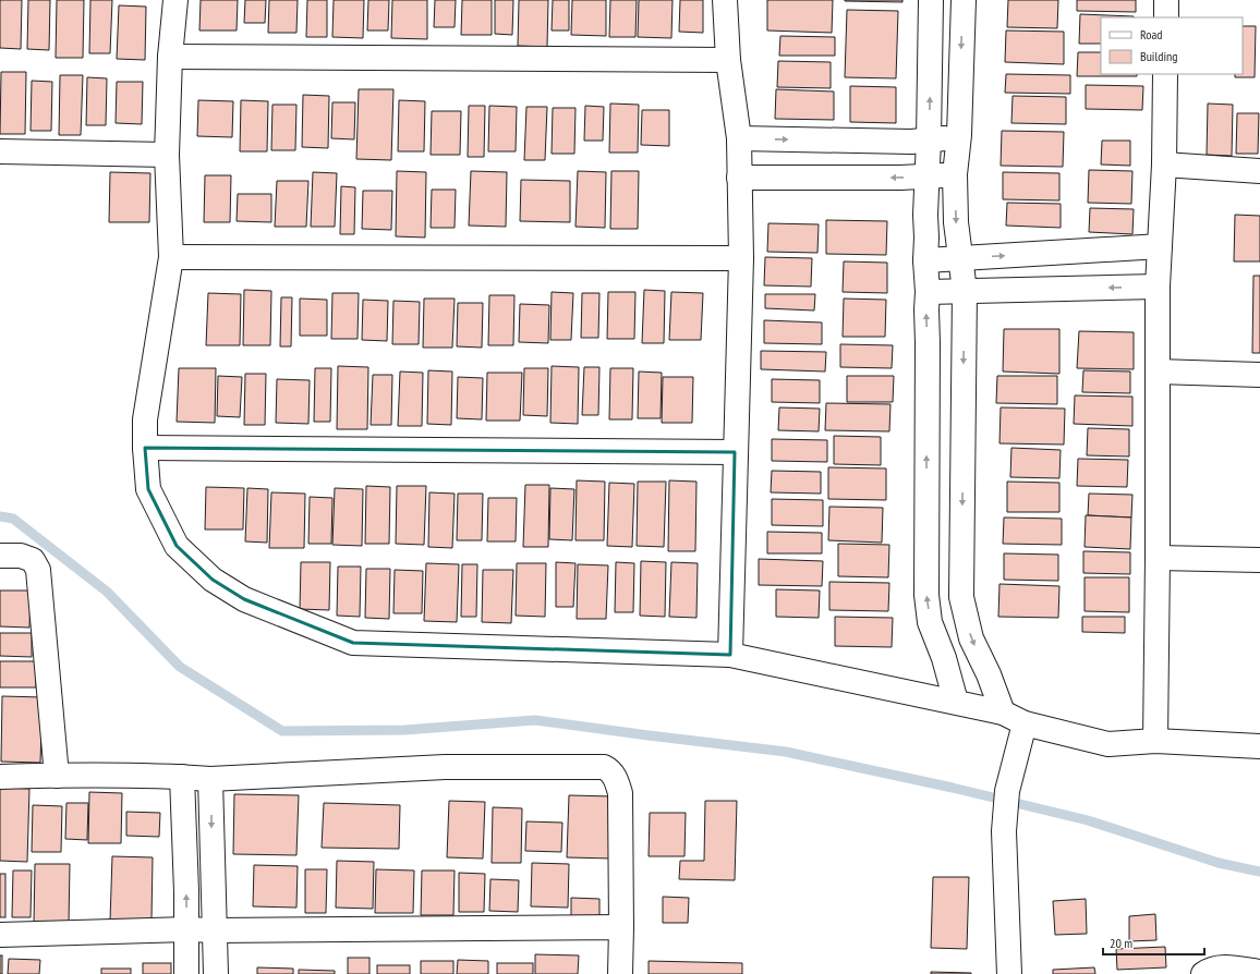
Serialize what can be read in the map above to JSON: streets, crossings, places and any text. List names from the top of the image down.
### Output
{
  "legend": ["Road", "Building"],
  "scale_bar": "20 m"
}
